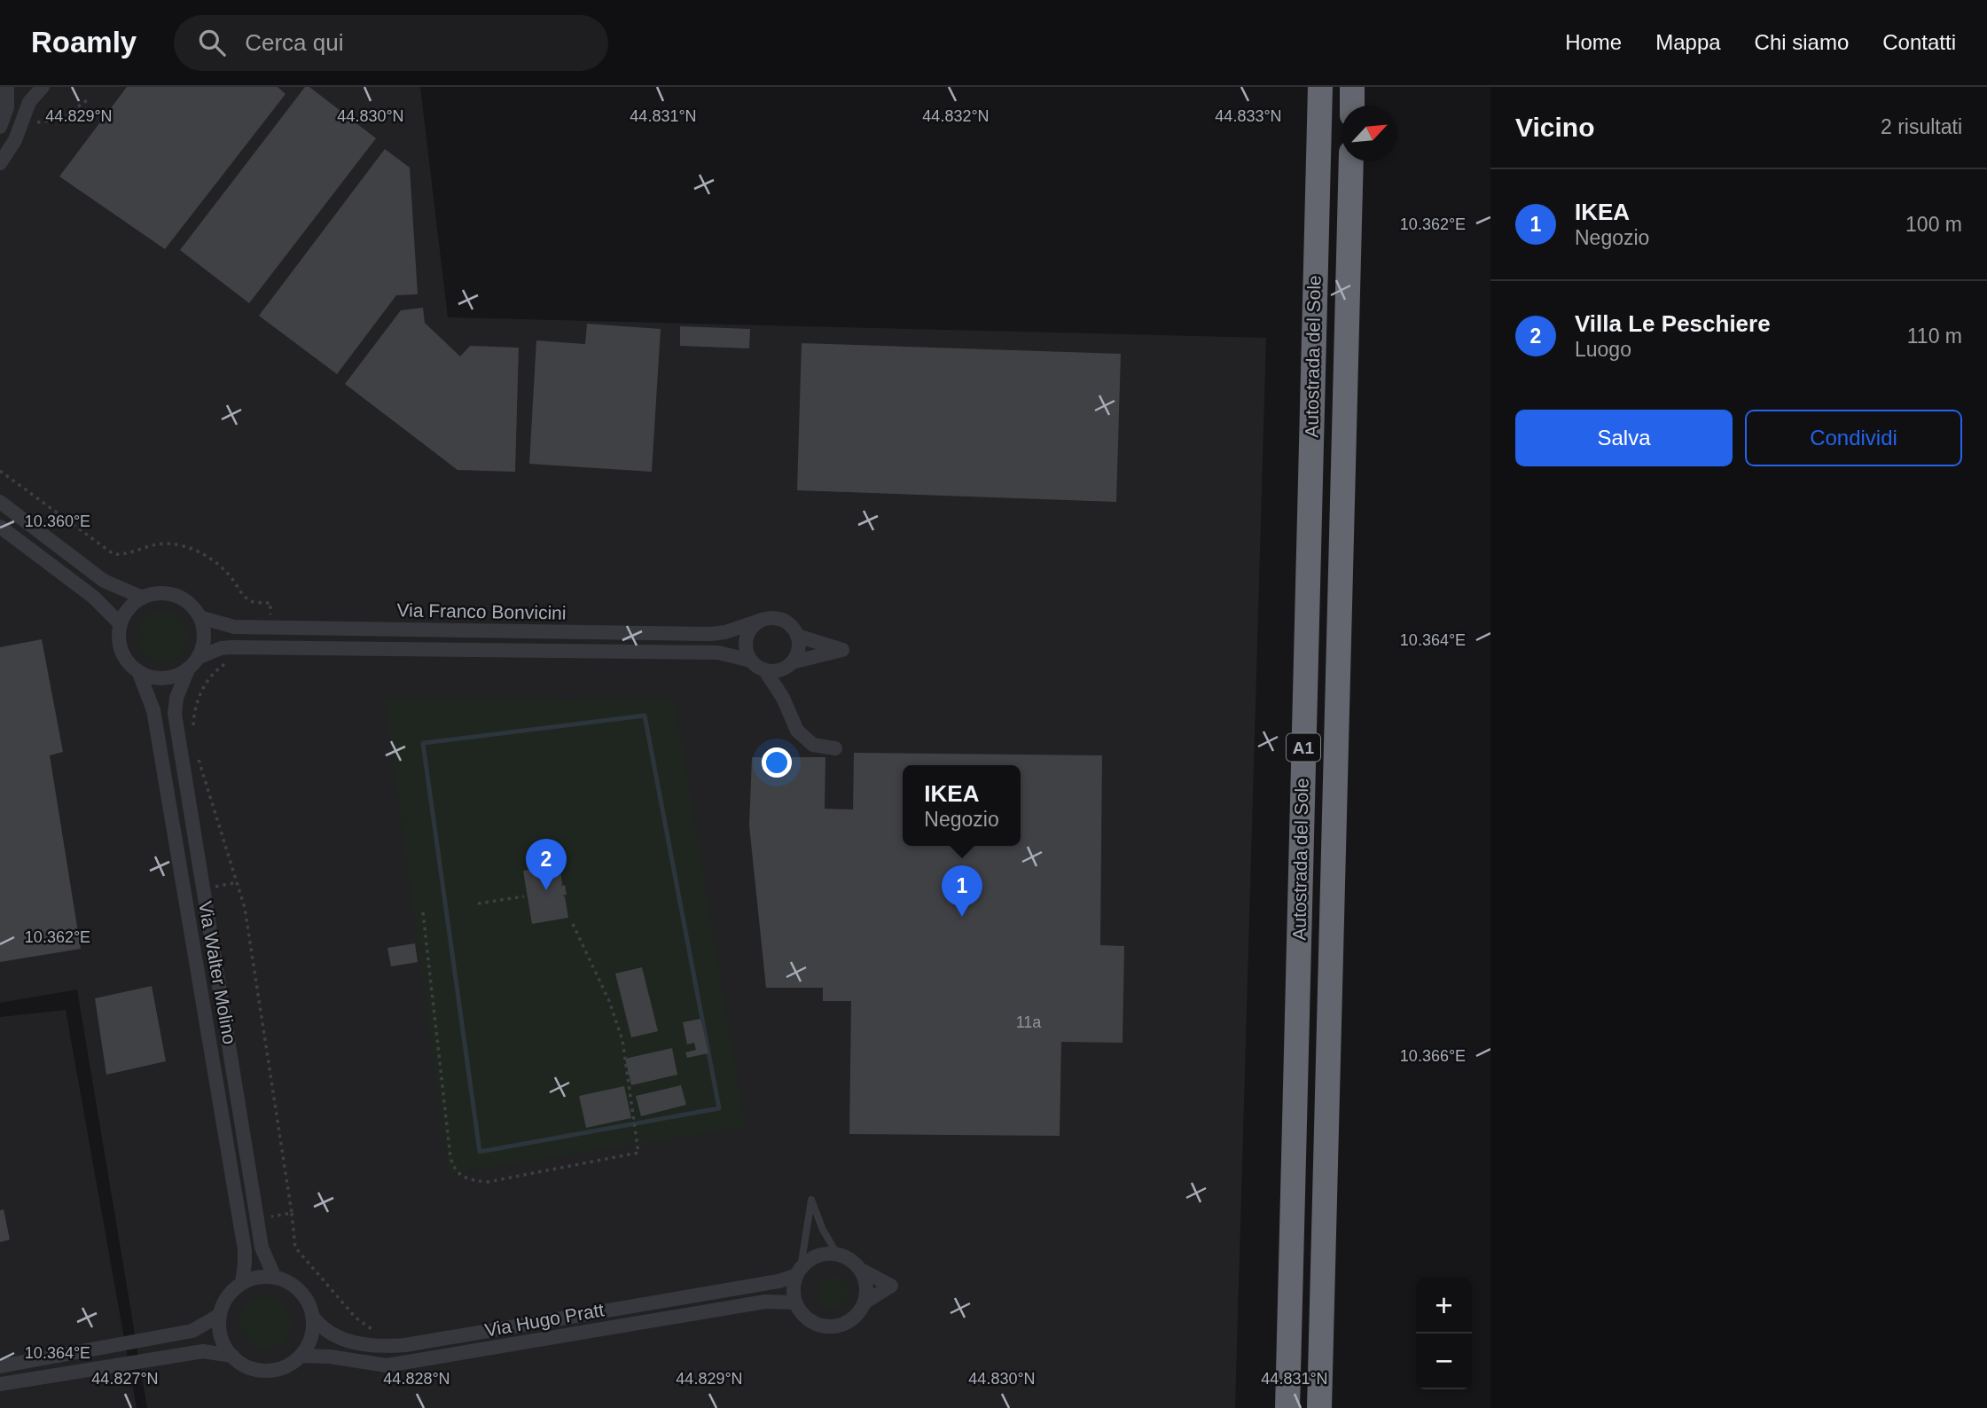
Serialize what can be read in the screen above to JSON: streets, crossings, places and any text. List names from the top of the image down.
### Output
{
  "streets": {
    "highway": ["Autostrada del Sole", "A1"],
    "street": ["Via Franco Bonvicini", "Via Walter Molino", "Via Hugo Pratt"]
  },
  "crossings": [
    ["Via Franco Bonvicini", "Via Walter Molino"],
    ["Via Walter Molino", "Via Hugo Pratt"]
  ],
  "house_numbers": ["11a"],
  "north": "top right",
  "page": {
    "header": "Roamly",
    "search": "Cerca qui",
    "nav": [
      "Home",
      "Mappa",
      "Chi siamo",
      "Contatti"
    ],
    "heading": ["Vicino", "2 risultati"],
    "list": [
      {
        "mark": "1",
        "name": "IKEA",
        "note": "Negozio",
        "value": "100 m"
      },
      {
        "mark": "2",
        "name": "Villa Le Peschiere",
        "note": "Luogo",
        "value": "110 m"
      }
    ],
    "buttons": ["Salva", "Condividi"],
    "popup": ["IKEA", "Negozio"],
    "pins": ["2", "1"],
    "map_buttons": ["+", "−"]
  },
  "coordinates": [
    "44.829°N",
    "44.830°N",
    "44.831°N",
    "44.832°N",
    "44.833°N",
    "10.362°E",
    "10.360°E",
    "10.364°E",
    "10.366°E",
    "44.827°N",
    "44.828°N"
  ]
}
